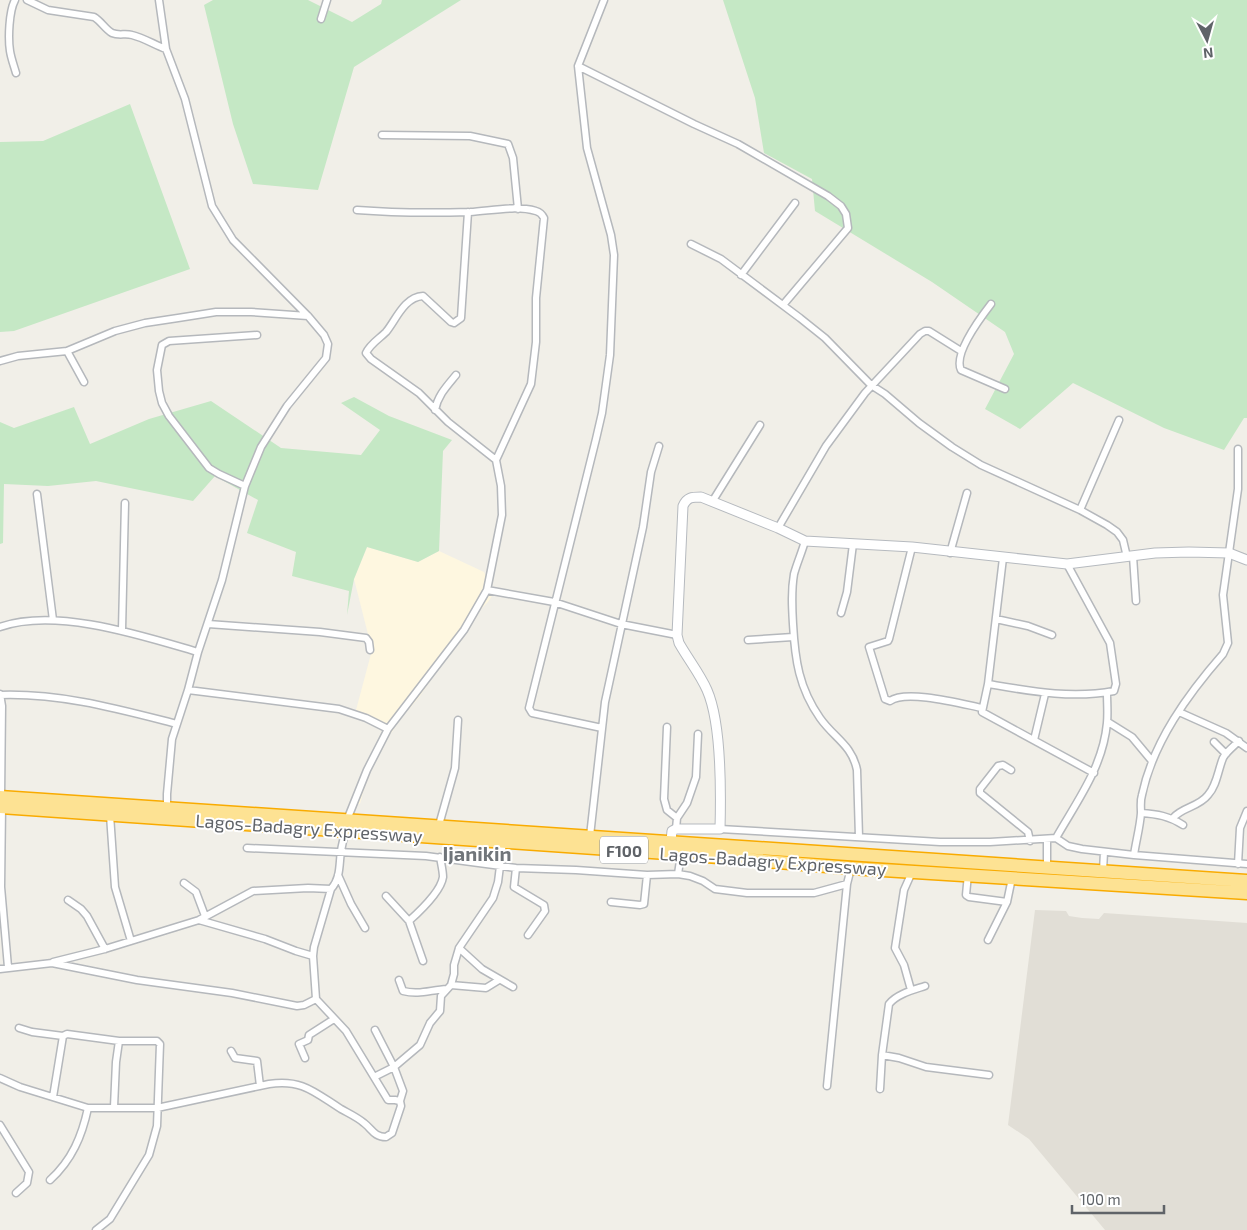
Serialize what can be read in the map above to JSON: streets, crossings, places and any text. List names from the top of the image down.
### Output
{
  "streets": {
    "highway": ["Lagos-Badagry Expressway", "F100"]
  },
  "districts": ["Ijanikin"],
  "scale_bar": "100 m",
  "north": "bottom"
}
